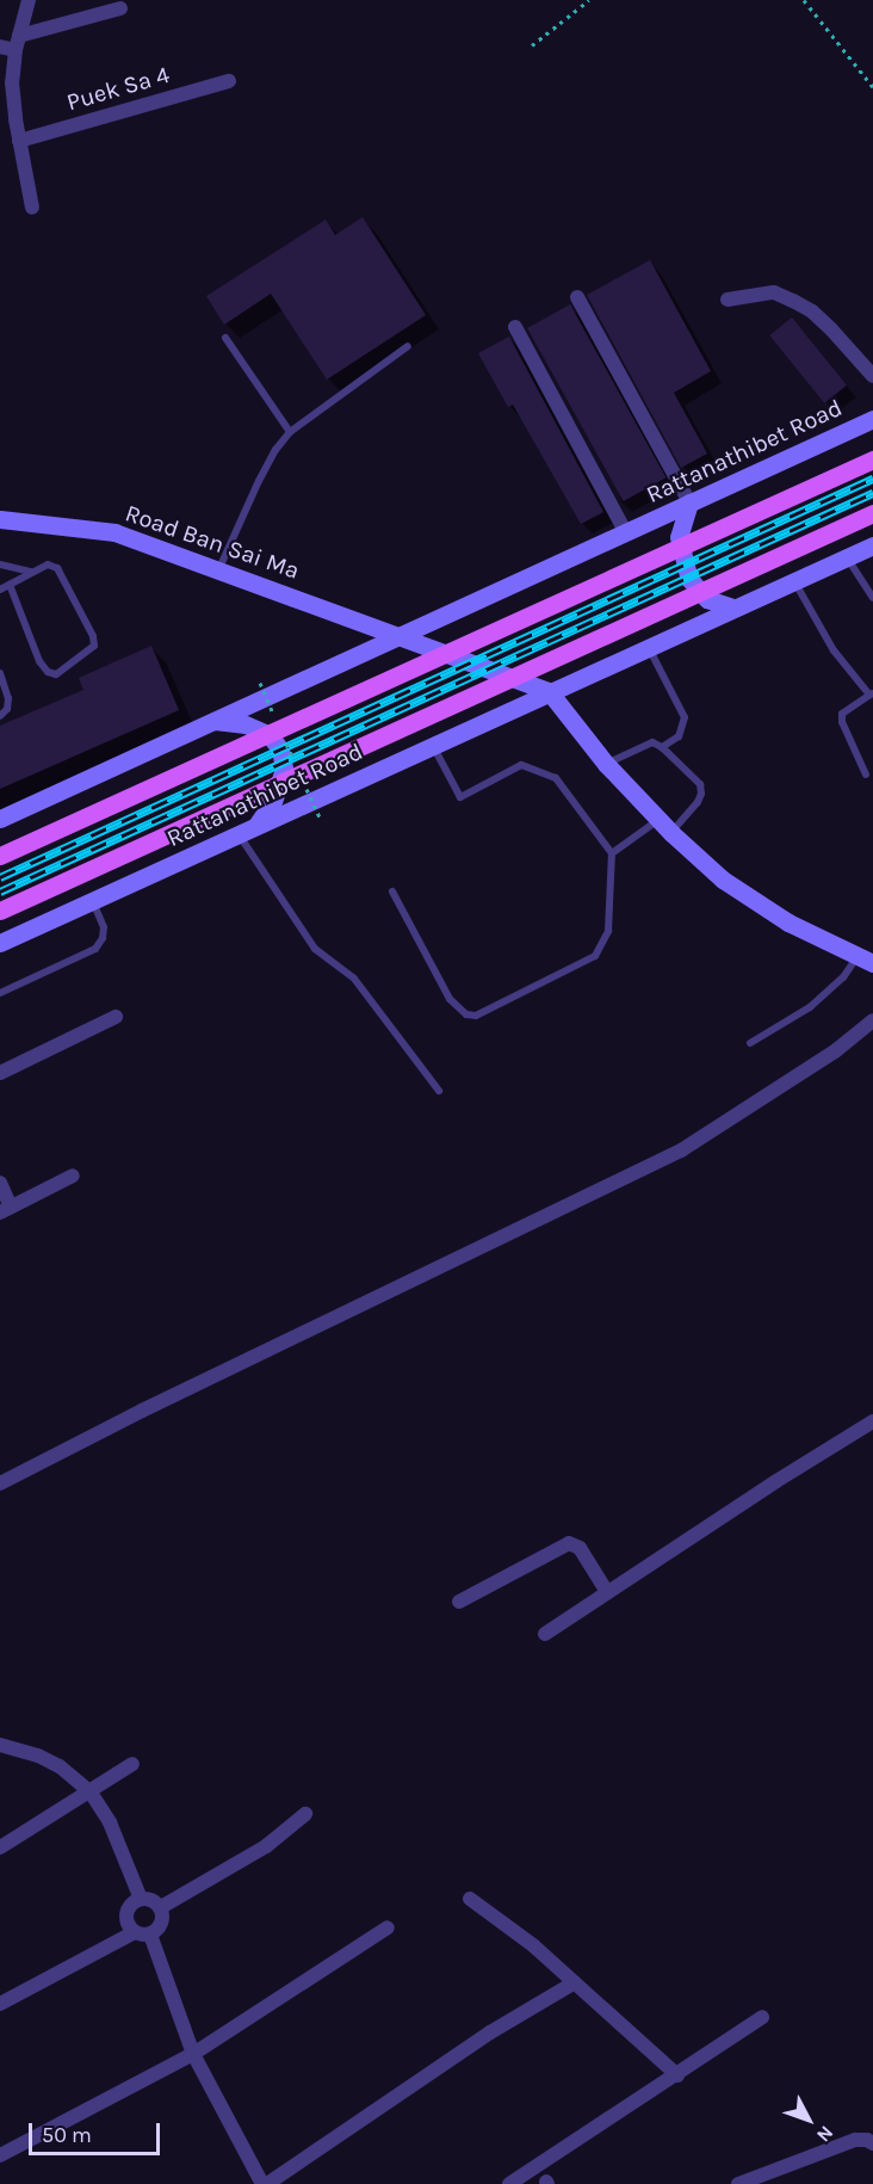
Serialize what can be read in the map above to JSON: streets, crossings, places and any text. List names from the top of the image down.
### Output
{
  "streets": {
    "main road": ["Rattanathibet Road", "Road Ban Sai Ma"],
    "street": ["Puek Sa 4"]
  },
  "crossings": [
    ["Rattanathibet Road", "Road Ban Sai Ma"]
  ],
  "scale_bar": "50 m",
  "north": "bottom right"
}
